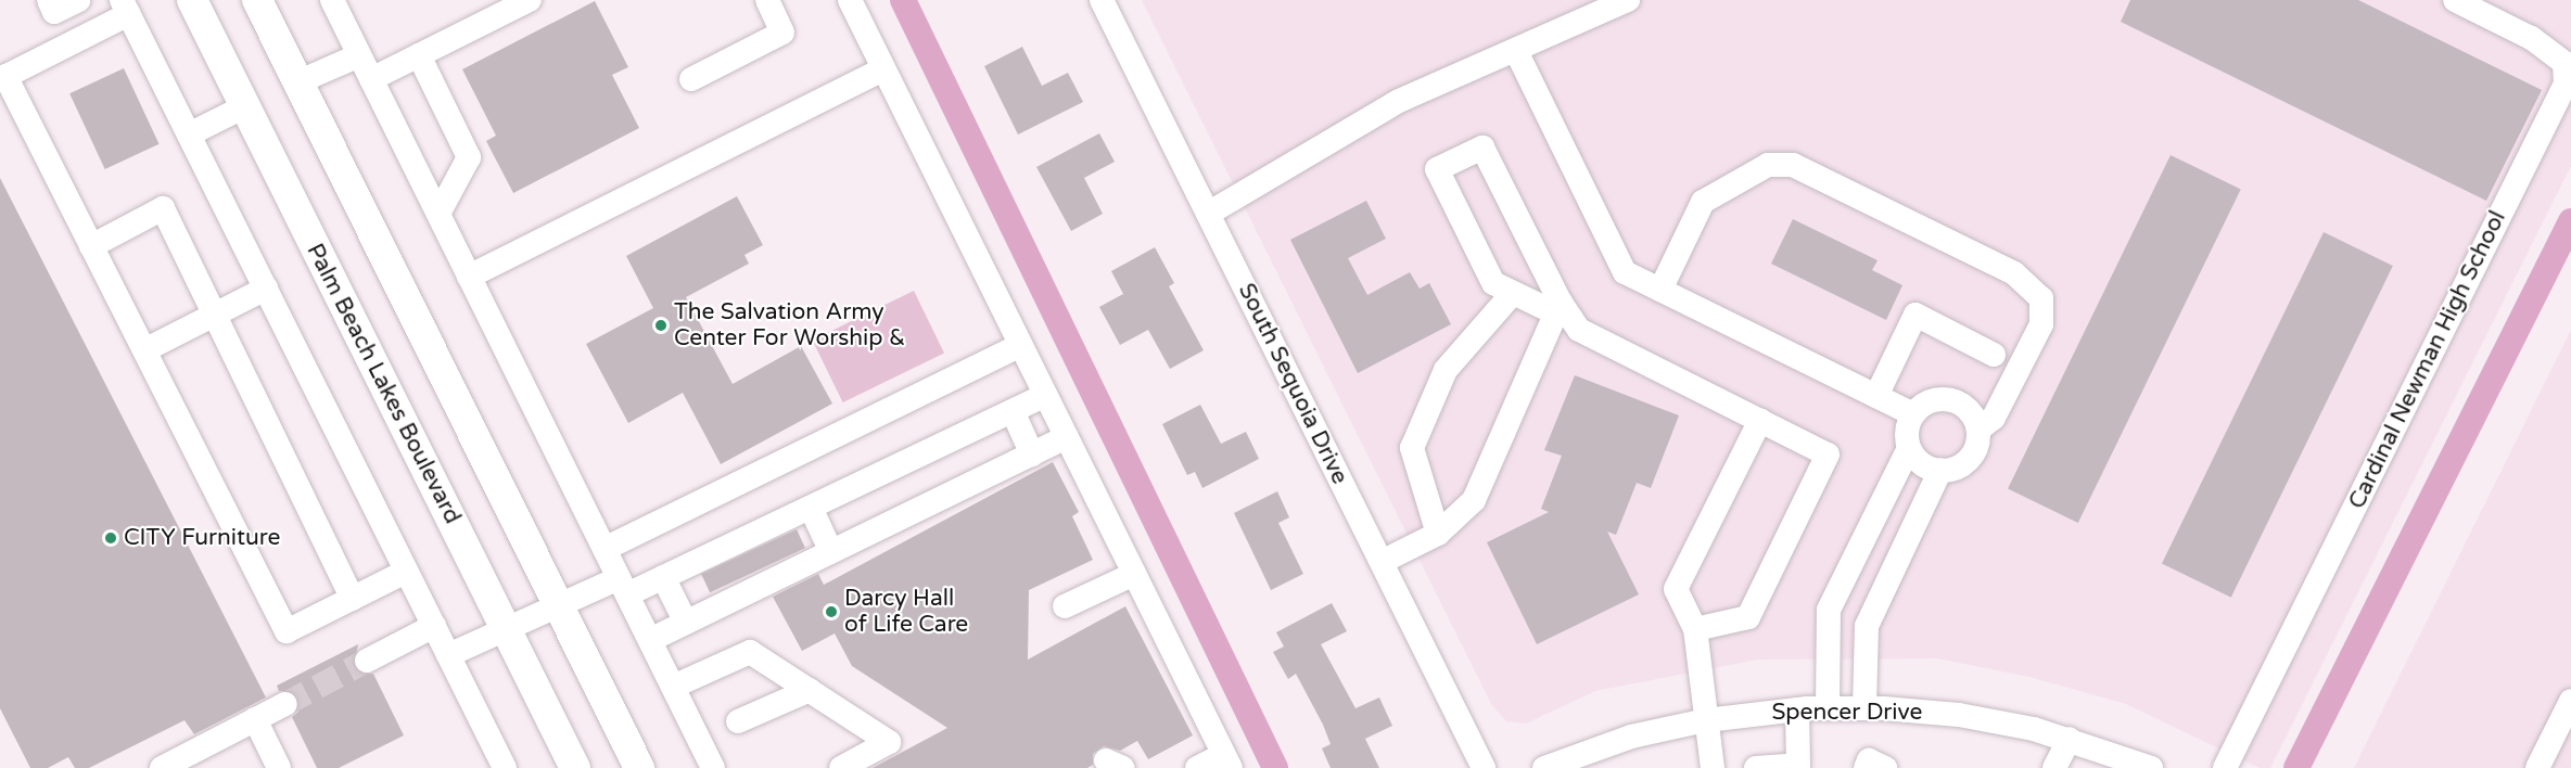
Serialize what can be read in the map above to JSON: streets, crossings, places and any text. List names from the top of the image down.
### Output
{
  "streets": {
    "main road": ["Palm Beach Lakes Boulevard"],
    "street": ["Cardinal Newman High School", "South Sequoia Drive", "Spencer Drive"]
  },
  "places": ["The Salvation Army Center For Worship &", "CITY Furniture", "Darcy Hall of Life Care"]
}
